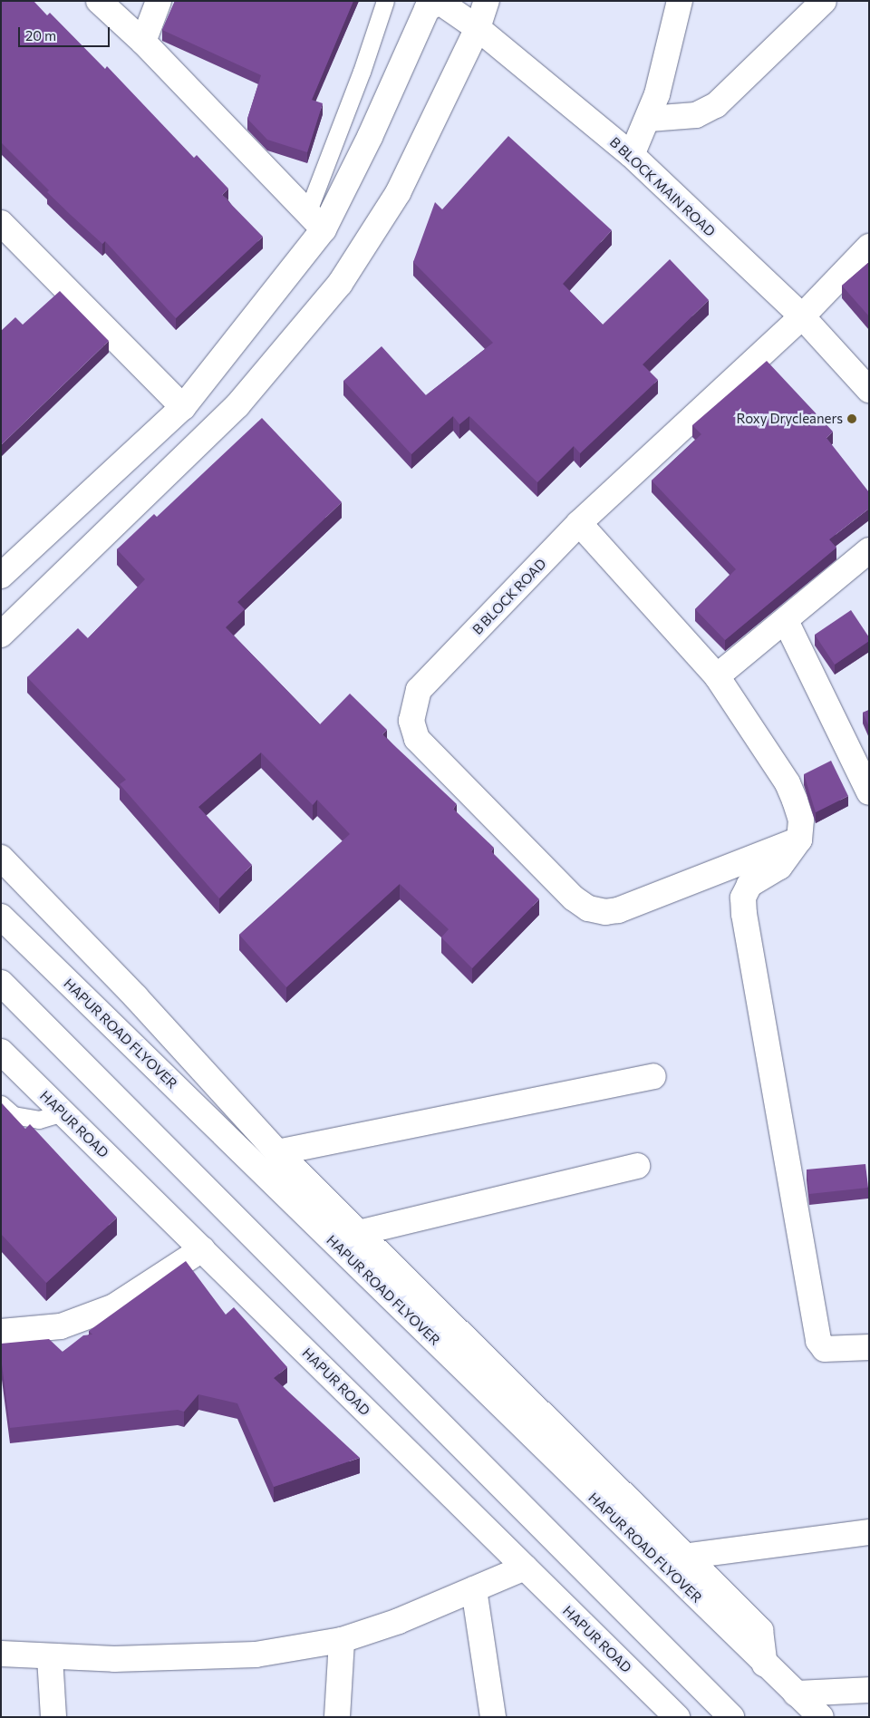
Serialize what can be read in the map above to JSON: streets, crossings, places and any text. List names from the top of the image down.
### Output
{
  "streets": {
    "street": [
      "B BLOCK MAIN ROAD",
      "B BLOCK ROAD",
      "HAPUR ROAD FLYOVER",
      "HAPUR ROAD"
    ]
  },
  "crossings": [
    ["B BLOCK MAIN ROAD", "B BLOCK ROAD"]
  ],
  "places": ["Roxy Drycleaners"],
  "scale_bar": "20 m"
}
